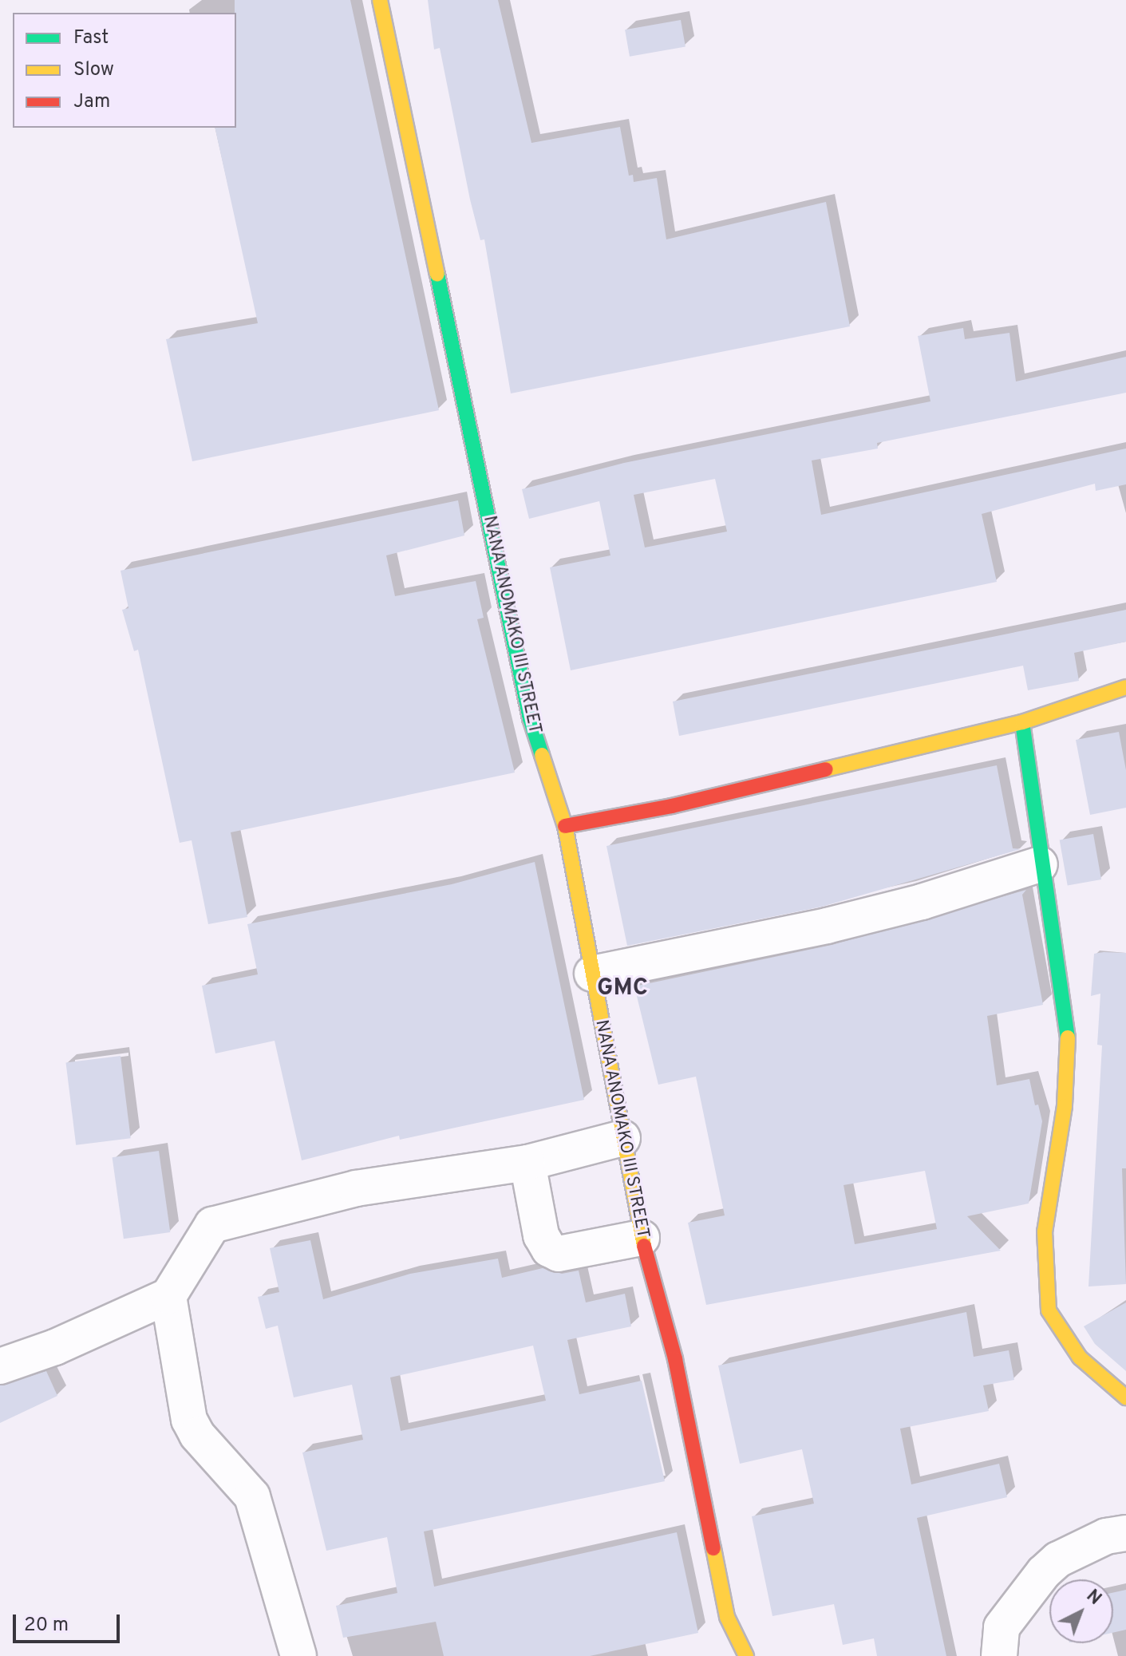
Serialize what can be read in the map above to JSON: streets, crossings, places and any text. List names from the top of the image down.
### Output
{
  "streets": {
    "street": ["NANA ANOMAKO III STREET"]
  },
  "districts": ["GMC"],
  "legend": ["Fast", "Slow", "Jam"],
  "scale_bar": "20 m",
  "north": "top right"
}
